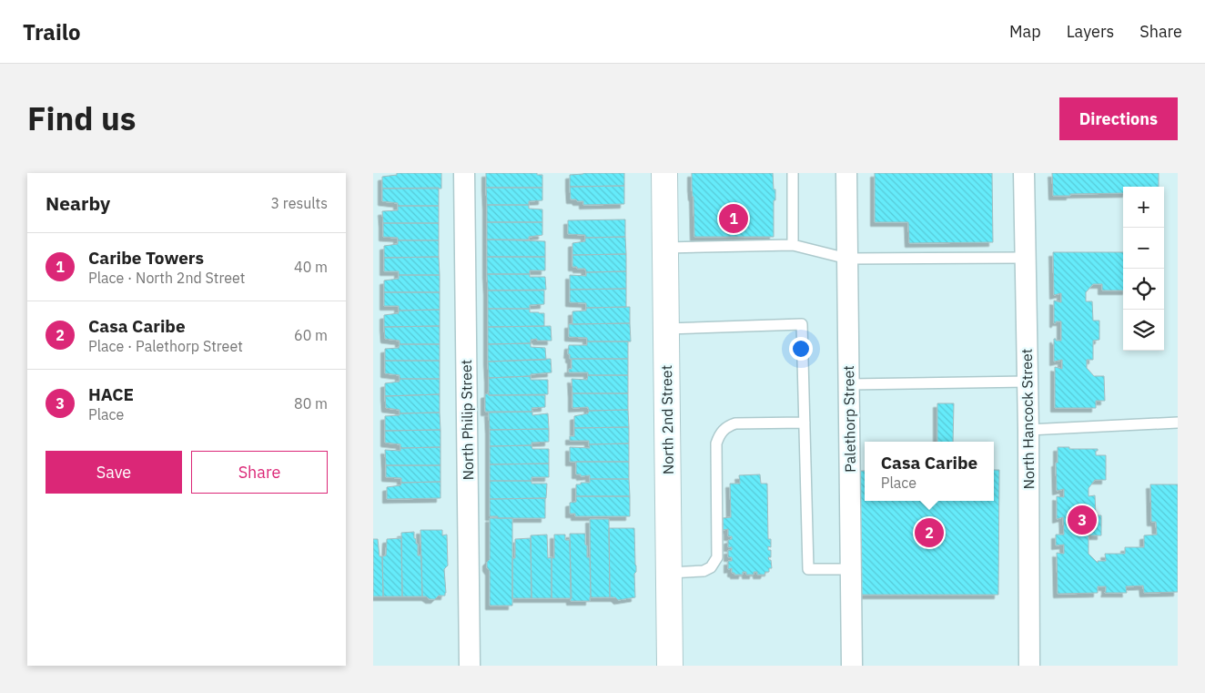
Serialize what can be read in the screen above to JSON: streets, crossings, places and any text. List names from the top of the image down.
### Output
{
  "streets": {
    "street": [
      "Palethorp Street",
      "North Hancock Street",
      "North Philip Street",
      "North 2nd Street"
    ]
  },
  "page": {
    "header": "Trailo",
    "nav": ["Map", "Layers", "Share"],
    "title": "Find us",
    "buttons": [
      "Directions",
      ["Save", "Share"]
    ],
    "heading": ["Nearby", "3 results"],
    "map_buttons": ["+", "−"],
    "pins": ["1", "3", "2"],
    "list": [
      {
        "mark": "1",
        "name": "Caribe Towers",
        "note": "Place · North 2nd Street",
        "value": "40 m"
      },
      {
        "mark": "2",
        "name": "Casa Caribe",
        "note": "Place · Palethorp Street",
        "value": "60 m"
      },
      {
        "mark": "3",
        "name": "HACE",
        "note": "Place",
        "value": "80 m"
      }
    ],
    "popup": ["Casa Caribe", "Place"]
  }
}
